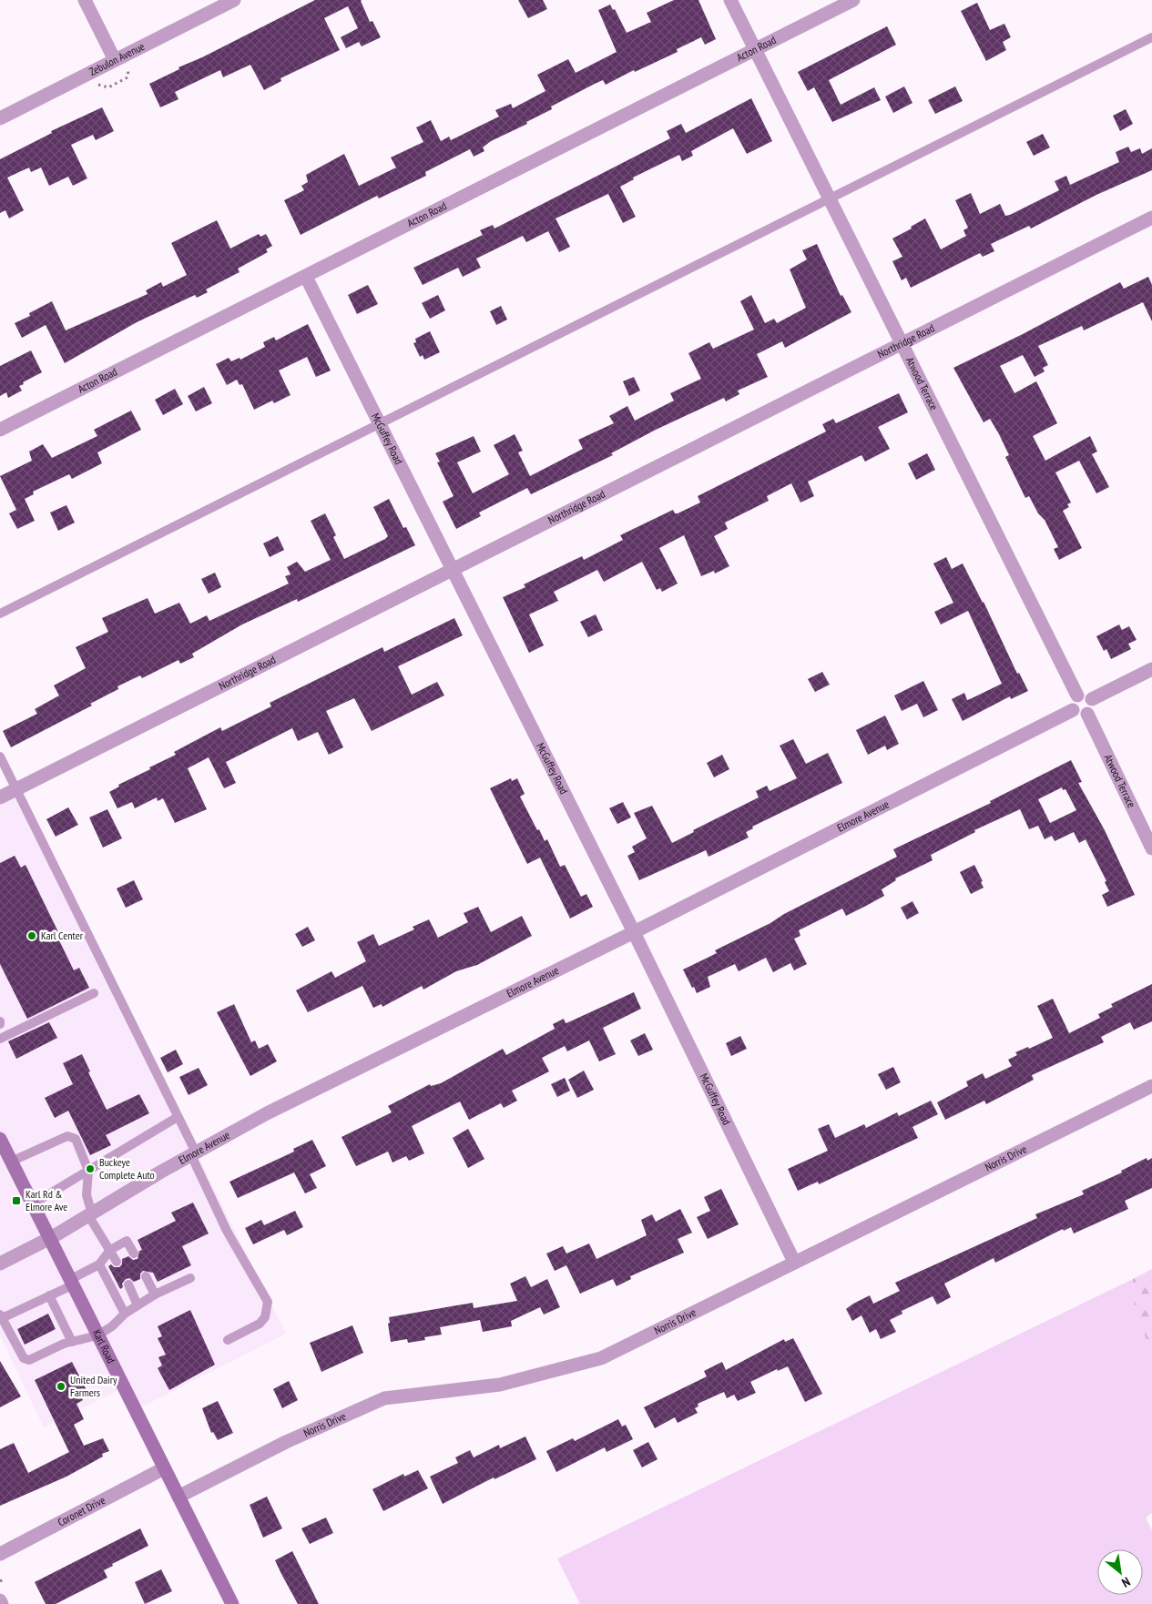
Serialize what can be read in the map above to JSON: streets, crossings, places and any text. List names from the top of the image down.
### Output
{
  "streets": {
    "main road": ["Karl Road"],
    "street": [
      "Acton Road",
      "Zebulon Avenue",
      "Northridge Road",
      "Atwood Terrace",
      "McGuffey Road",
      "Elmore Avenue",
      "Norris Drive",
      "Coronet Drive"
    ]
  },
  "crossings": [
    ["Acton Road", "Atwood Terrace"],
    ["Acton Road", "McGuffey Road"],
    ["Northridge Road", "Atwood Terrace"],
    ["Northridge Road", "McGuffey Road"],
    ["Atwood Terrace", "Elmore Avenue"],
    ["McGuffey Road", "Elmore Avenue"],
    ["McGuffey Road", "Norris Drive"],
    ["Elmore Avenue", "Karl Road"],
    ["Norris Drive", "Karl Road"],
    ["Karl Road", "Coronet Drive"]
  ],
  "places": {
    "other": ["Karl Center", "Buckeye Complete Auto", "United Dairy Farmers"],
    "transit": ["Karl Rd & Elmore Ave"]
  },
  "north": "bottom right"
}
